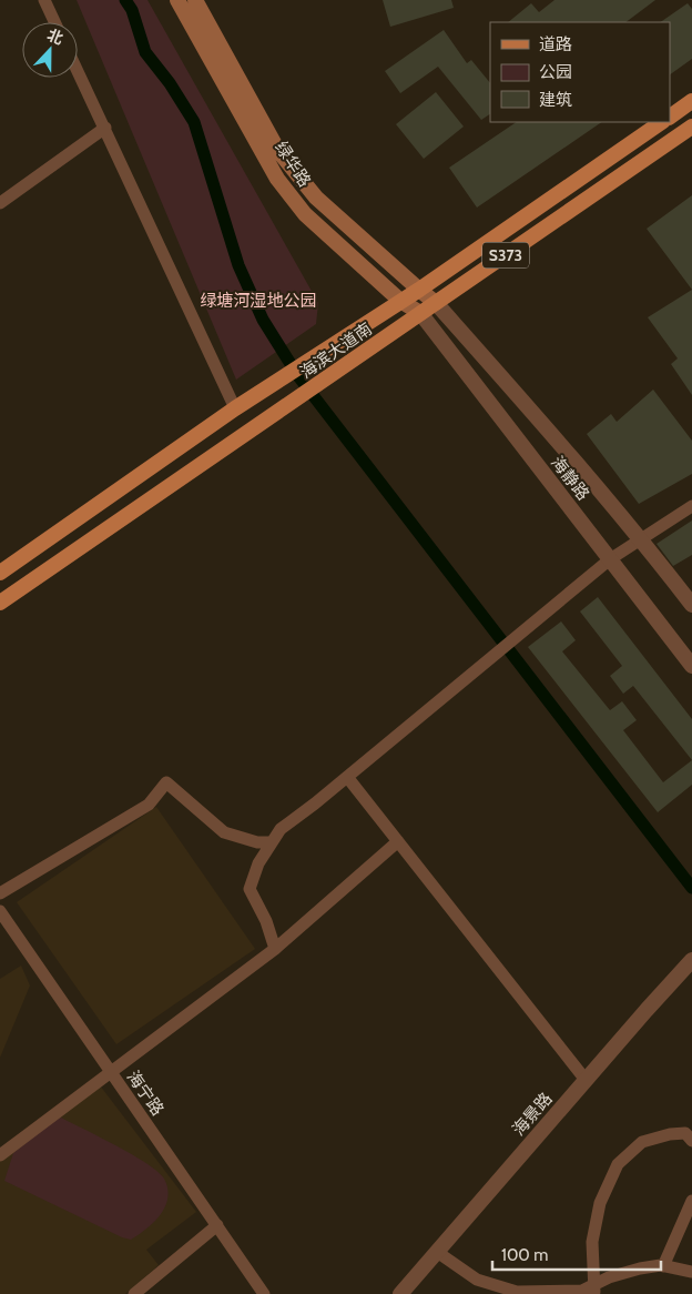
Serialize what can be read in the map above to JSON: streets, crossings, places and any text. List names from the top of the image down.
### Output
{
  "streets": {
    "main road": ["绿华路", "S373", "海滨大道南"],
    "street": ["海静路", "海宁路", "海景路"]
  },
  "crossings": [
    ["绿华路", "海滨大道南"],
    ["绿华路", "海静路"],
    ["海滨大道南", "海静路"]
  ],
  "parks": ["绿塘河湿地公园"],
  "legend": ["道路", "公园", "建筑"],
  "scale_bar": "100 m",
  "north": "top"
}
